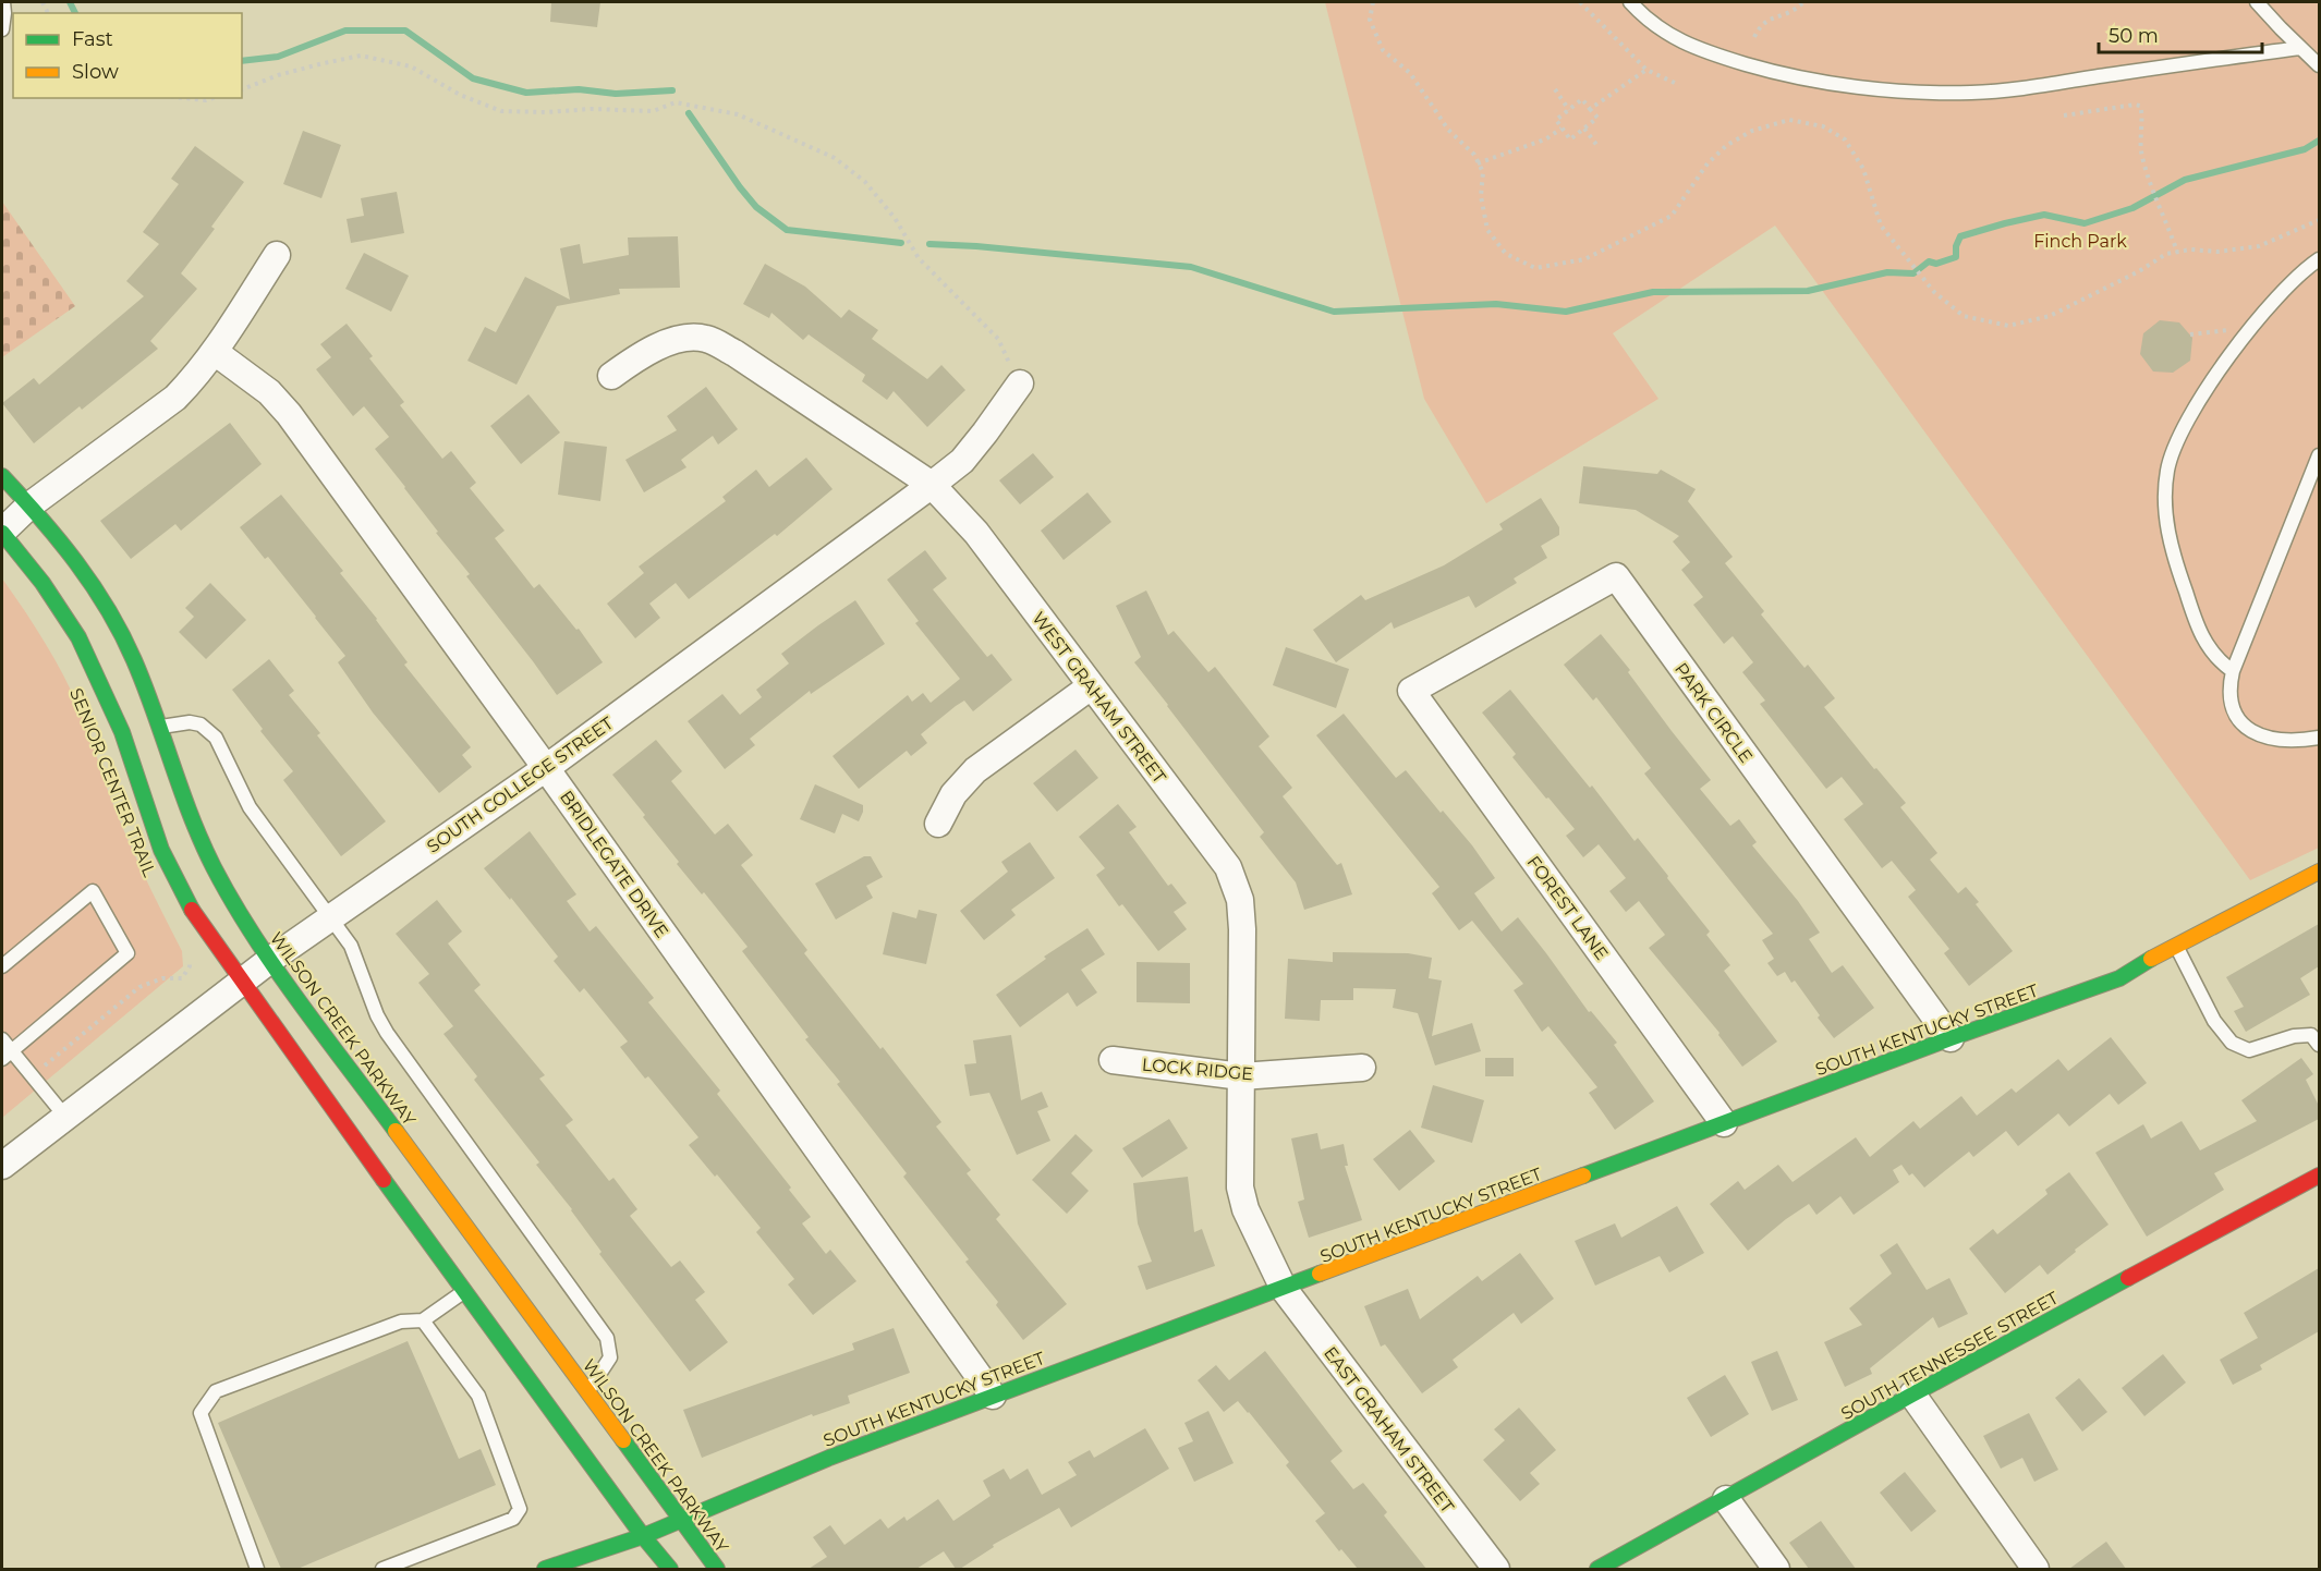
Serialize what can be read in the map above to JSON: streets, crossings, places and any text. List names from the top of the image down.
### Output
{
  "streets": {
    "street": [
      "WEST GRAHAM STREET",
      "PARK CIRCLE",
      "SOUTH COLLEGE STREET",
      "BRIDLEGATE DRIVE",
      "FOREST LANE",
      "WILSON CREEK PARKWAY",
      "SOUTH KENTUCKY STREET",
      "LOCK RIDGE",
      "SOUTH TENNESSEE STREET",
      "EAST GRAHAM STREET"
    ]
  },
  "crossings": [
    ["WEST GRAHAM STREET", "SOUTH COLLEGE STREET"],
    ["WEST GRAHAM STREET", "SOUTH KENTUCKY STREET"],
    ["WEST GRAHAM STREET", "LOCK RIDGE"],
    ["WEST GRAHAM STREET", "EAST GRAHAM STREET"],
    ["PARK CIRCLE", "FOREST LANE"],
    ["PARK CIRCLE", "SOUTH KENTUCKY STREET"],
    ["SOUTH COLLEGE STREET", "BRIDLEGATE DRIVE"],
    ["SOUTH COLLEGE STREET", "WILSON CREEK PARKWAY"],
    ["BRIDLEGATE DRIVE", "SOUTH KENTUCKY STREET"],
    ["FOREST LANE", "SOUTH KENTUCKY STREET"],
    ["WILSON CREEK PARKWAY", "SOUTH KENTUCKY STREET"],
    ["SOUTH KENTUCKY STREET", "EAST GRAHAM STREET"]
  ],
  "parks": ["Finch Park"],
  "legend": ["Fast", "Slow"],
  "scale_bar": "50 m"
}
